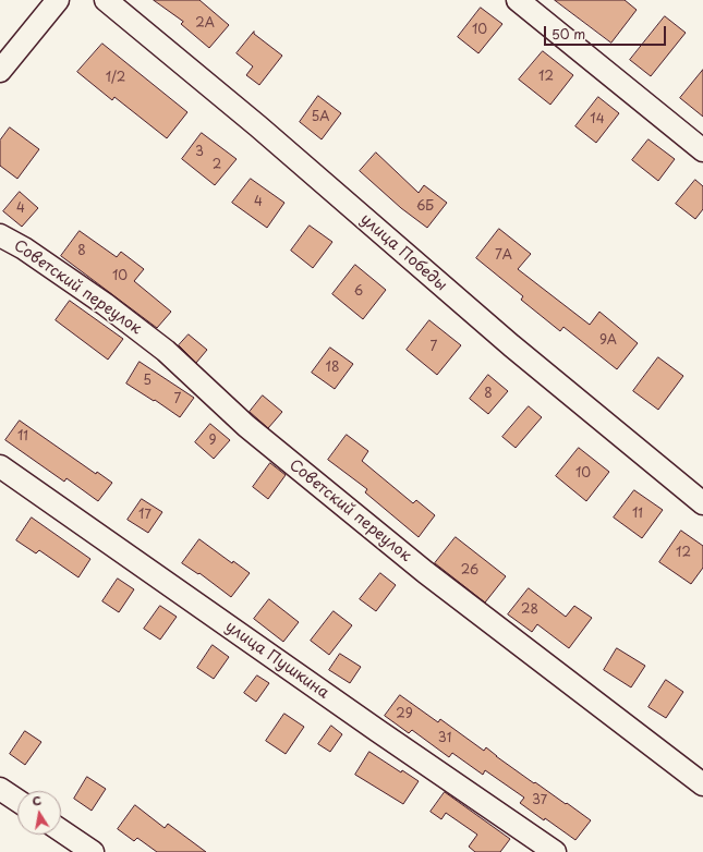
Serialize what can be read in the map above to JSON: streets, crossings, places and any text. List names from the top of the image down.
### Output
{
  "streets": {
    "street": ["улица Победы", "Советский переулок", "улица Пушкина"]
  },
  "house_numbers": [
    "2А",
    "10",
    "12",
    "1/2",
    "5А",
    "14",
    "3",
    "2",
    "4",
    "6Б",
    "4",
    "8",
    "7А",
    "10",
    "6",
    "9А",
    "7",
    "18",
    "5",
    "8",
    "7",
    "11",
    "9",
    "10",
    "11",
    "17",
    "12",
    "26",
    "28",
    "29",
    "31",
    "37"
  ],
  "scale_bar": "50 m",
  "north": "top"
}
